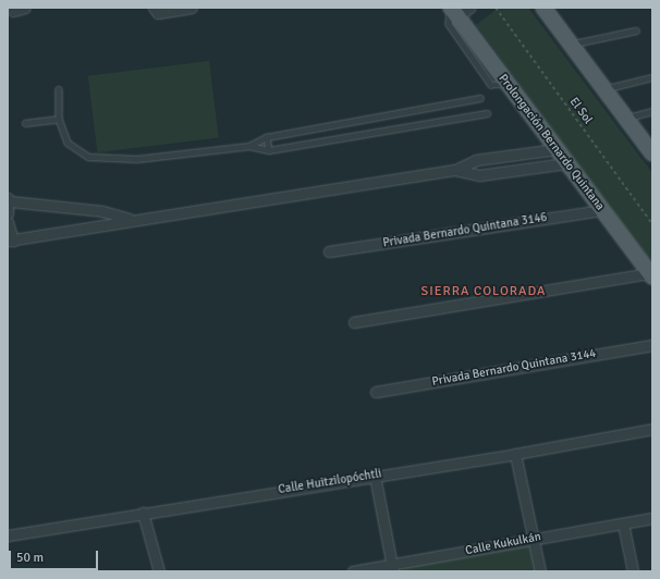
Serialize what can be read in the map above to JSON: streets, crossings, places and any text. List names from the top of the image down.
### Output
{
  "streets": {
    "main road": ["Prolongación Bernardo Quintana"],
    "street": [
      "Privada Bernardo Quintana 3146",
      "Privada Bernardo Quintana 3144",
      "Calle Huitzilopóchtli",
      "Calle Kukulkán"
    ],
    "path": ["El Sol"]
  },
  "crossings": [
    ["Prolongación Bernardo Quintana", "Privada Bernardo Quintana 3146"]
  ],
  "districts": ["SIERRA COLORADA"],
  "scale_bar": "50 m"
}
